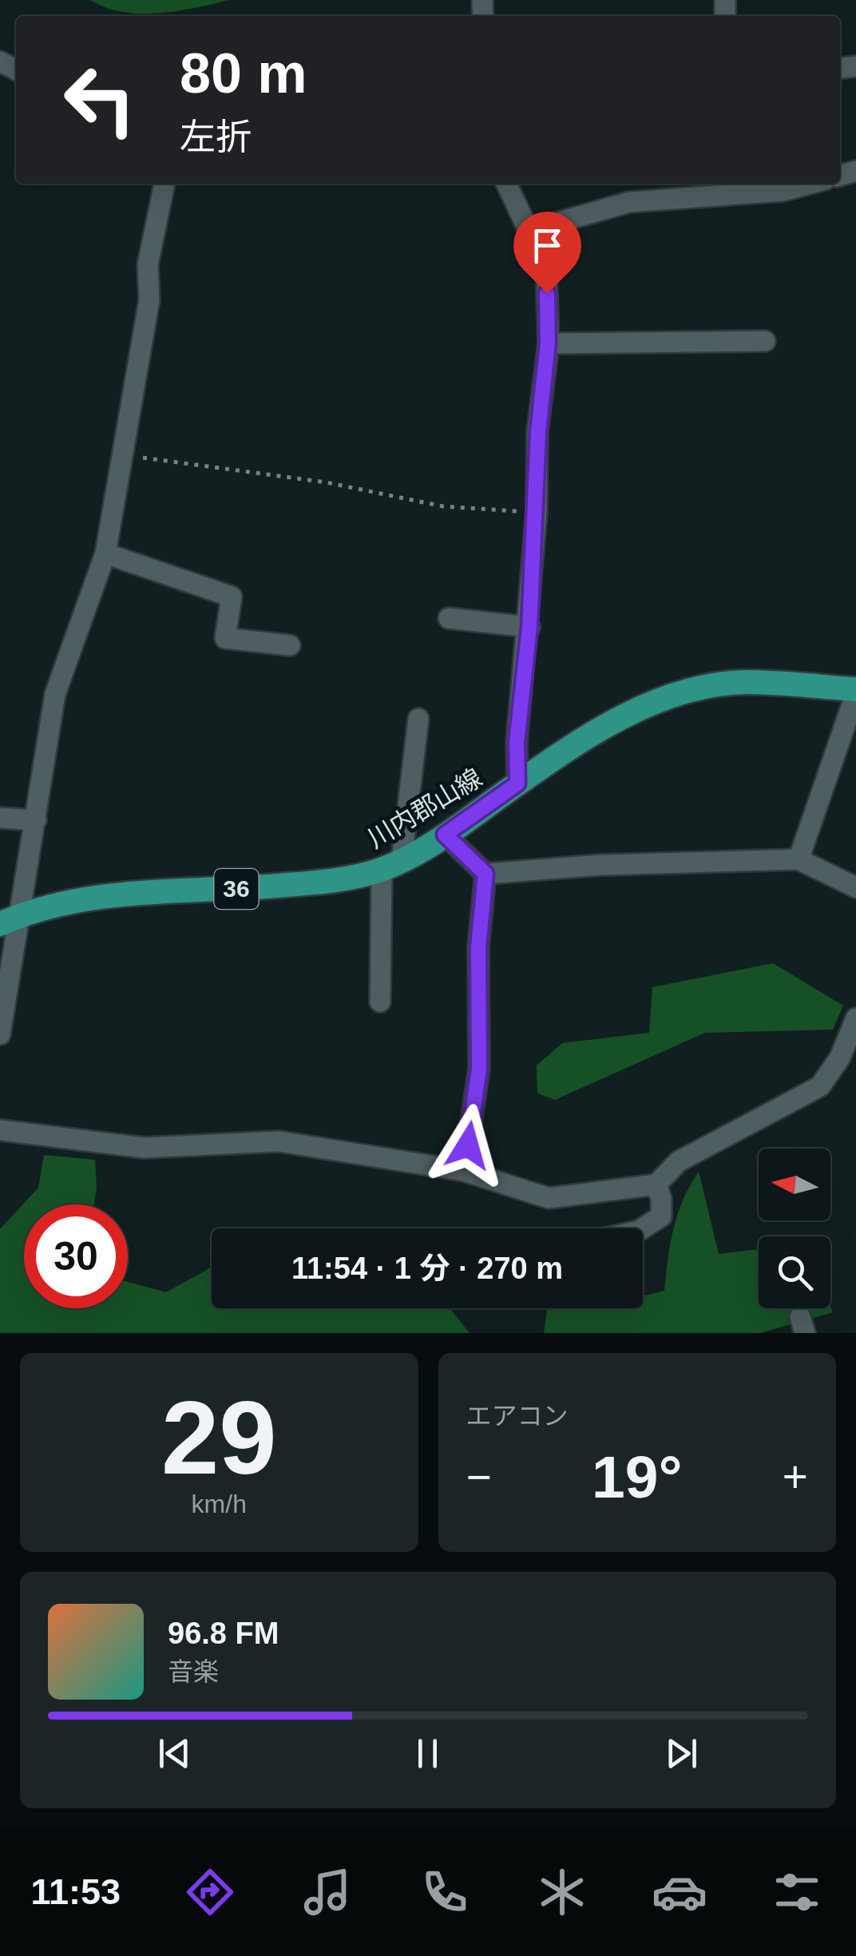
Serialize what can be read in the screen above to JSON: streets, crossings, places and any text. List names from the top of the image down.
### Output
{
  "streets": {
    "main road": ["川内郡山線", "36"]
  },
  "north": "left",
  "page": {
    "turn": ["80 m", "左折"],
    "limit": "30",
    "trip": "11:54 · 1 分 · 270 m",
    "tile": [
      ["29", "km/h"],
      "エアコン"
    ],
    "heat": ["−", "19°", "+"],
    "song": ["96.8 FM", "音楽"],
    "tabs": "11:53"
  }
}
